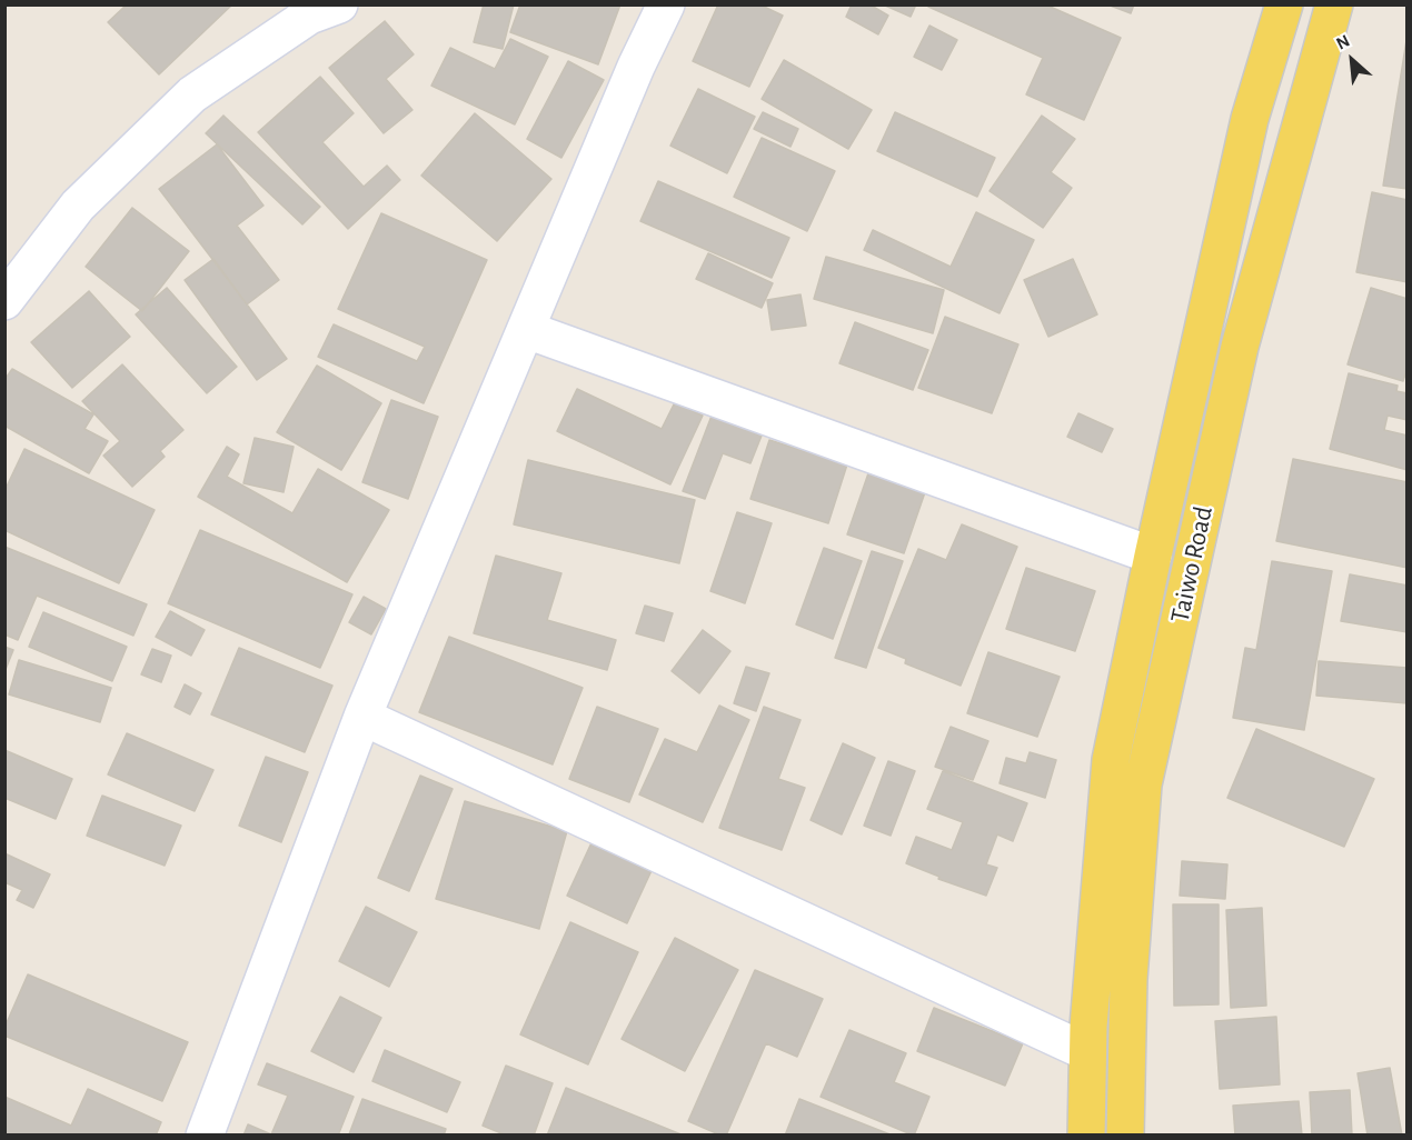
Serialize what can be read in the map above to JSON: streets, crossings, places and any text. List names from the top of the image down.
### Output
{
  "streets": {
    "main road": ["Taiwo Road"]
  },
  "north": "top left"
}
